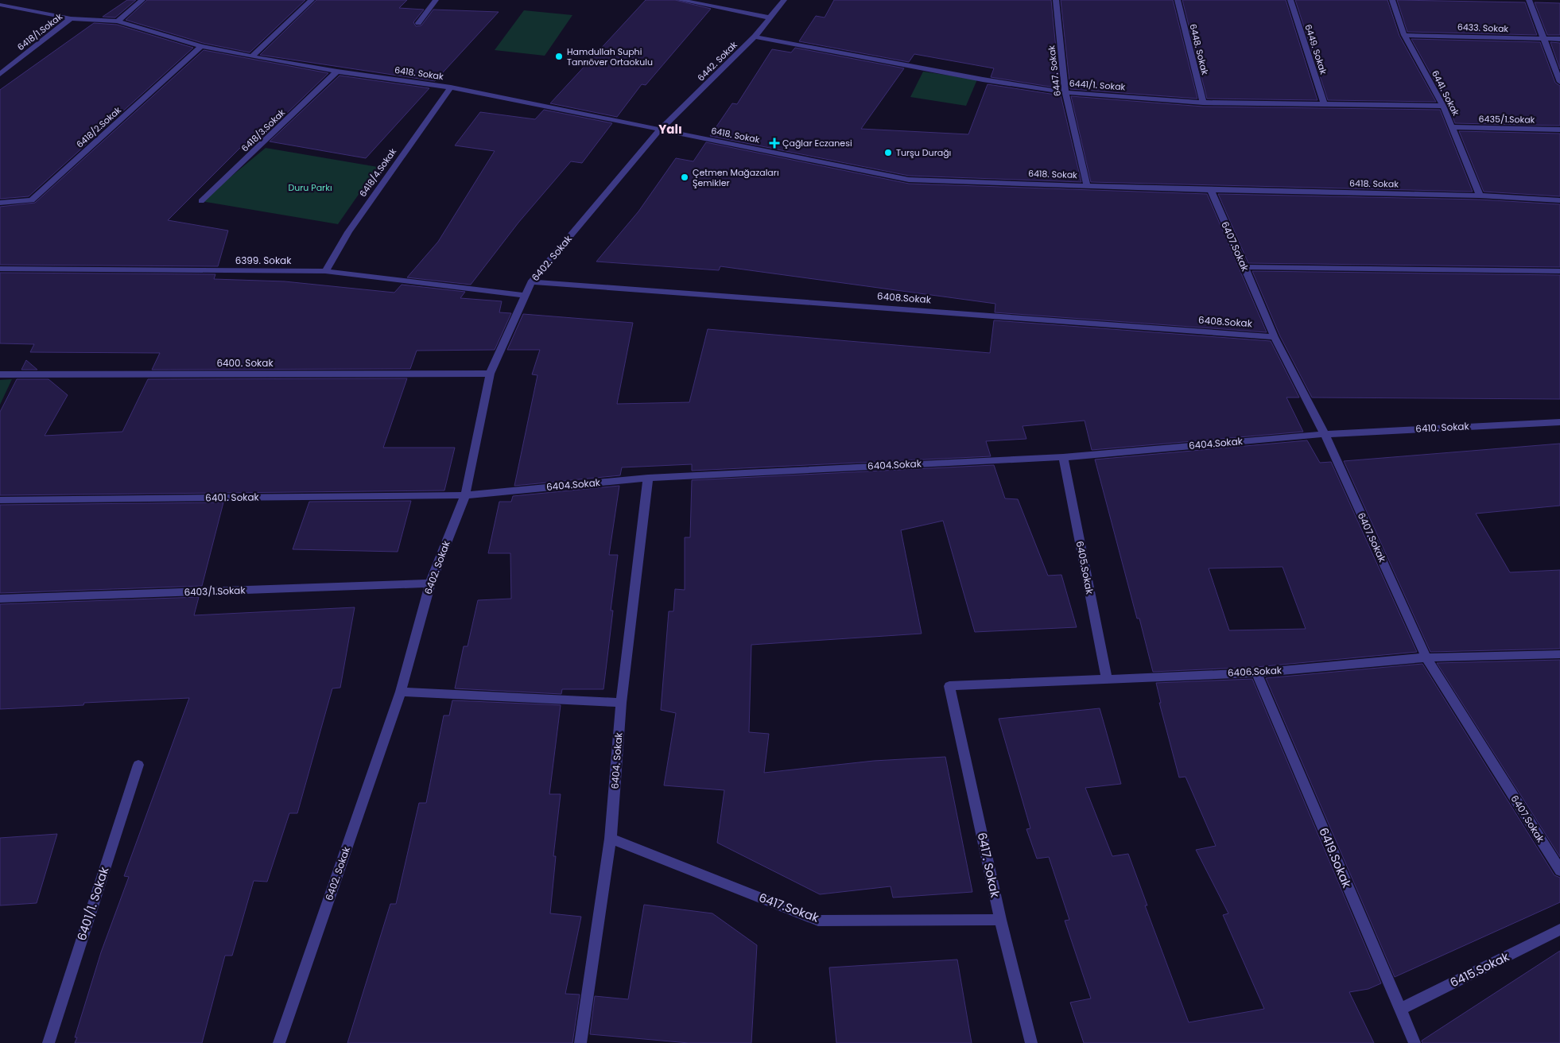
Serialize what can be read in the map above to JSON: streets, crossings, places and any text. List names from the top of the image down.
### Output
{
  "streets": {
    "street": [
      "6433. Sokak",
      "6418/1.Sokak",
      "6448. Sokak",
      "6449. Sokak",
      "6442. Sokak",
      "6447. Sokak",
      "6418. Sokak",
      "6441/1. Sokak",
      "6441. Sokak",
      "6435/1.Sokak",
      "6418/2.Sokak",
      "6418/3.Sokak",
      "6418/4.Sokak",
      "6407.Sokak",
      "6402. Sokak",
      "6399. Sokak",
      "6408.Sokak",
      "6400. Sokak",
      "6410. Sokak",
      "6404.Sokak",
      "6401. Sokak",
      "6405.Sokak",
      "6403/1.Sokak",
      "6406.Sokak",
      "6404. Sokak",
      "6419.Sokak",
      "6417. Sokak",
      "6401/1. Sokak",
      "6417.Sokak",
      "6415.Sokak"
    ]
  },
  "crossings": [
    ["6433. Sokak", "6441. Sokak"],
    ["6418/1.Sokak", "6418. Sokak"],
    ["6448. Sokak", "6441/1. Sokak"],
    ["6449. Sokak", "6441/1. Sokak"],
    ["6442. Sokak", "6418. Sokak"],
    ["6442. Sokak", "6441/1. Sokak"],
    ["6442. Sokak", "6402. Sokak"],
    ["6447. Sokak", "6418. Sokak"],
    ["6447. Sokak", "6441/1. Sokak"],
    ["6418. Sokak", "6441. Sokak"],
    ["6418. Sokak", "6418/2.Sokak"],
    ["6418. Sokak", "6418/3.Sokak"],
    ["6418. Sokak", "6418/4.Sokak"],
    ["6418. Sokak", "6407.Sokak"],
    ["6418. Sokak", "6402. Sokak"],
    ["6441/1. Sokak", "6441. Sokak"],
    ["6441. Sokak", "6435/1.Sokak"],
    ["6418/4.Sokak", "6399. Sokak"],
    ["6407.Sokak", "6408.Sokak"],
    ["6407.Sokak", "6410. Sokak"],
    ["6407.Sokak", "6404.Sokak"],
    ["6407.Sokak", "6406.Sokak"],
    ["6402. Sokak", "6399. Sokak"],
    ["6402. Sokak", "6408.Sokak"],
    ["6402. Sokak", "6400. Sokak"],
    ["6402. Sokak", "6404.Sokak"],
    ["6402. Sokak", "6401. Sokak"],
    ["6402. Sokak", "6403/1.Sokak"],
    ["6410. Sokak", "6404.Sokak"],
    ["6404.Sokak", "6401. Sokak"],
    ["6404.Sokak", "6405.Sokak"],
    ["6404.Sokak", "6404. Sokak"],
    ["6405.Sokak", "6406.Sokak"],
    ["6406.Sokak", "6419.Sokak"],
    ["6406.Sokak", "6417. Sokak"],
    ["6404. Sokak", "6417.Sokak"],
    ["6419.Sokak", "6415.Sokak"],
    ["6417. Sokak", "6417.Sokak"]
  ],
  "districts": ["Yalı"],
  "parks": ["Duru Parkı"],
  "places": {
    "other": ["Hamdullah Suphi Tanrıöver Ortaokulu", "Turşu Durağı", "Çetmen Mağazaları Şemikler"],
    "health": ["Çağlar Eczanesi"]
  }
}
